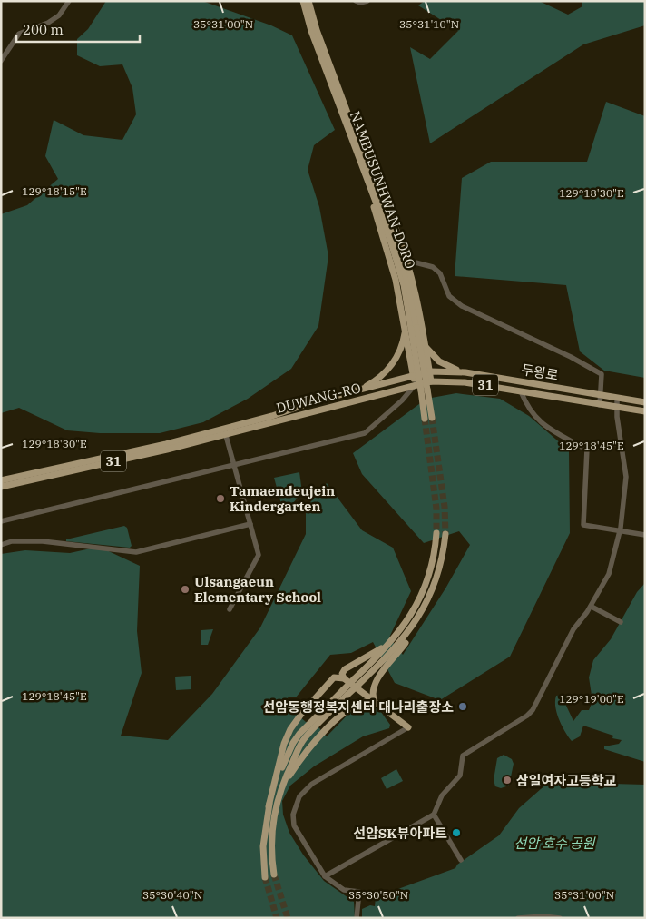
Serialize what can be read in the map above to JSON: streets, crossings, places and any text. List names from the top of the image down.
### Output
{
  "streets": {
    "main road": [
      "NAMBUSUNHWAN-DORO",
      "두왕로",
      "31",
      "DUWANG-RO"
    ]
  },
  "crossings": [
    ["두왕로", "DUWANG-RO"]
  ],
  "parks": ["선암 호수 공원"],
  "places": [
    "Tamaendeujein Kindergarten",
    "Ulsangaeun Elementary School",
    "선암동행정복지센터 대나리출장소",
    "삼일여자고등학교",
    "선암SK뷰아파트"
  ],
  "scale_bar": "200 m",
  "coordinates": [
    "35°31'00\"N",
    "35°31'10\"N",
    "129°18'15\"E",
    "129°18'30\"E",
    "129°18'45\"E",
    "129°19'00\"E",
    "35°30'40\"N",
    "35°30'50\"N"
  ]
}
